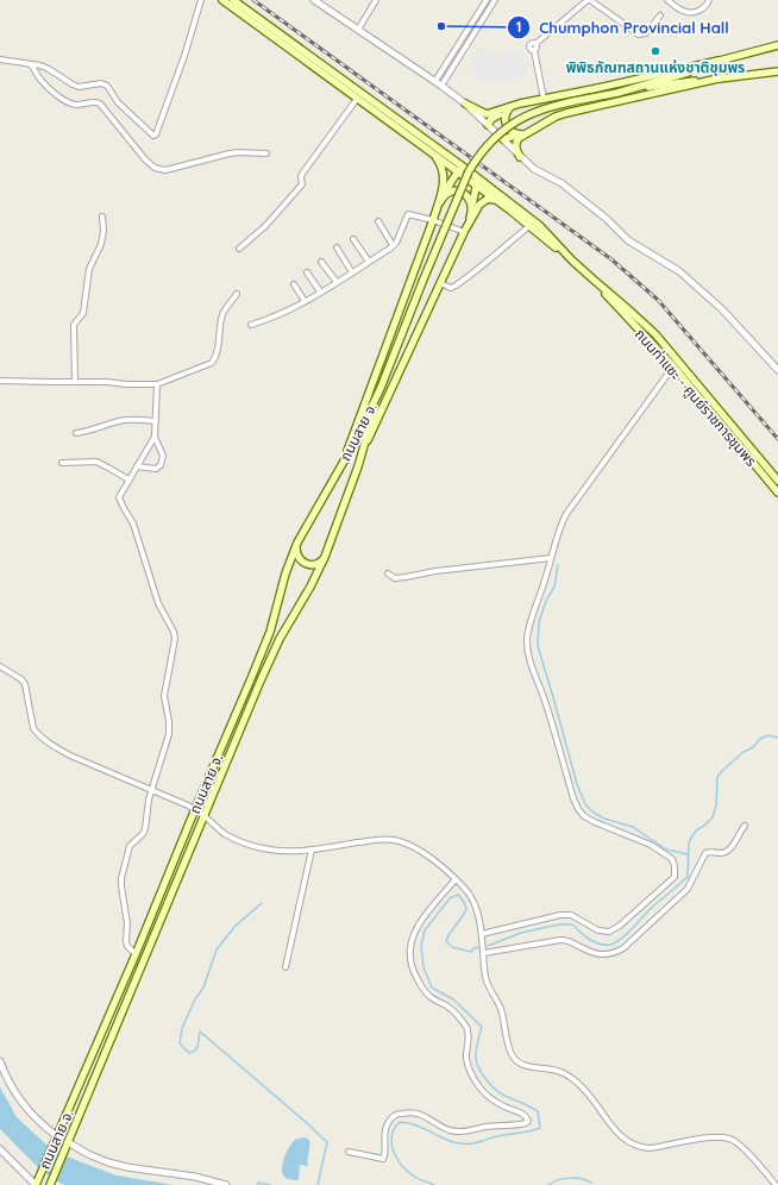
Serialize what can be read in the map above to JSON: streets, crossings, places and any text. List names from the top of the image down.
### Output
{
  "streets": {
    "main road": ["ถนนท่าแซะ - ศูนย์ราชการชุมพร", "ถนนสาย จ."]
  },
  "places": ["Chumphon Provincial Hall", "พิพิธภัณฑสถานแห่งชาติชุมพร"]
}
